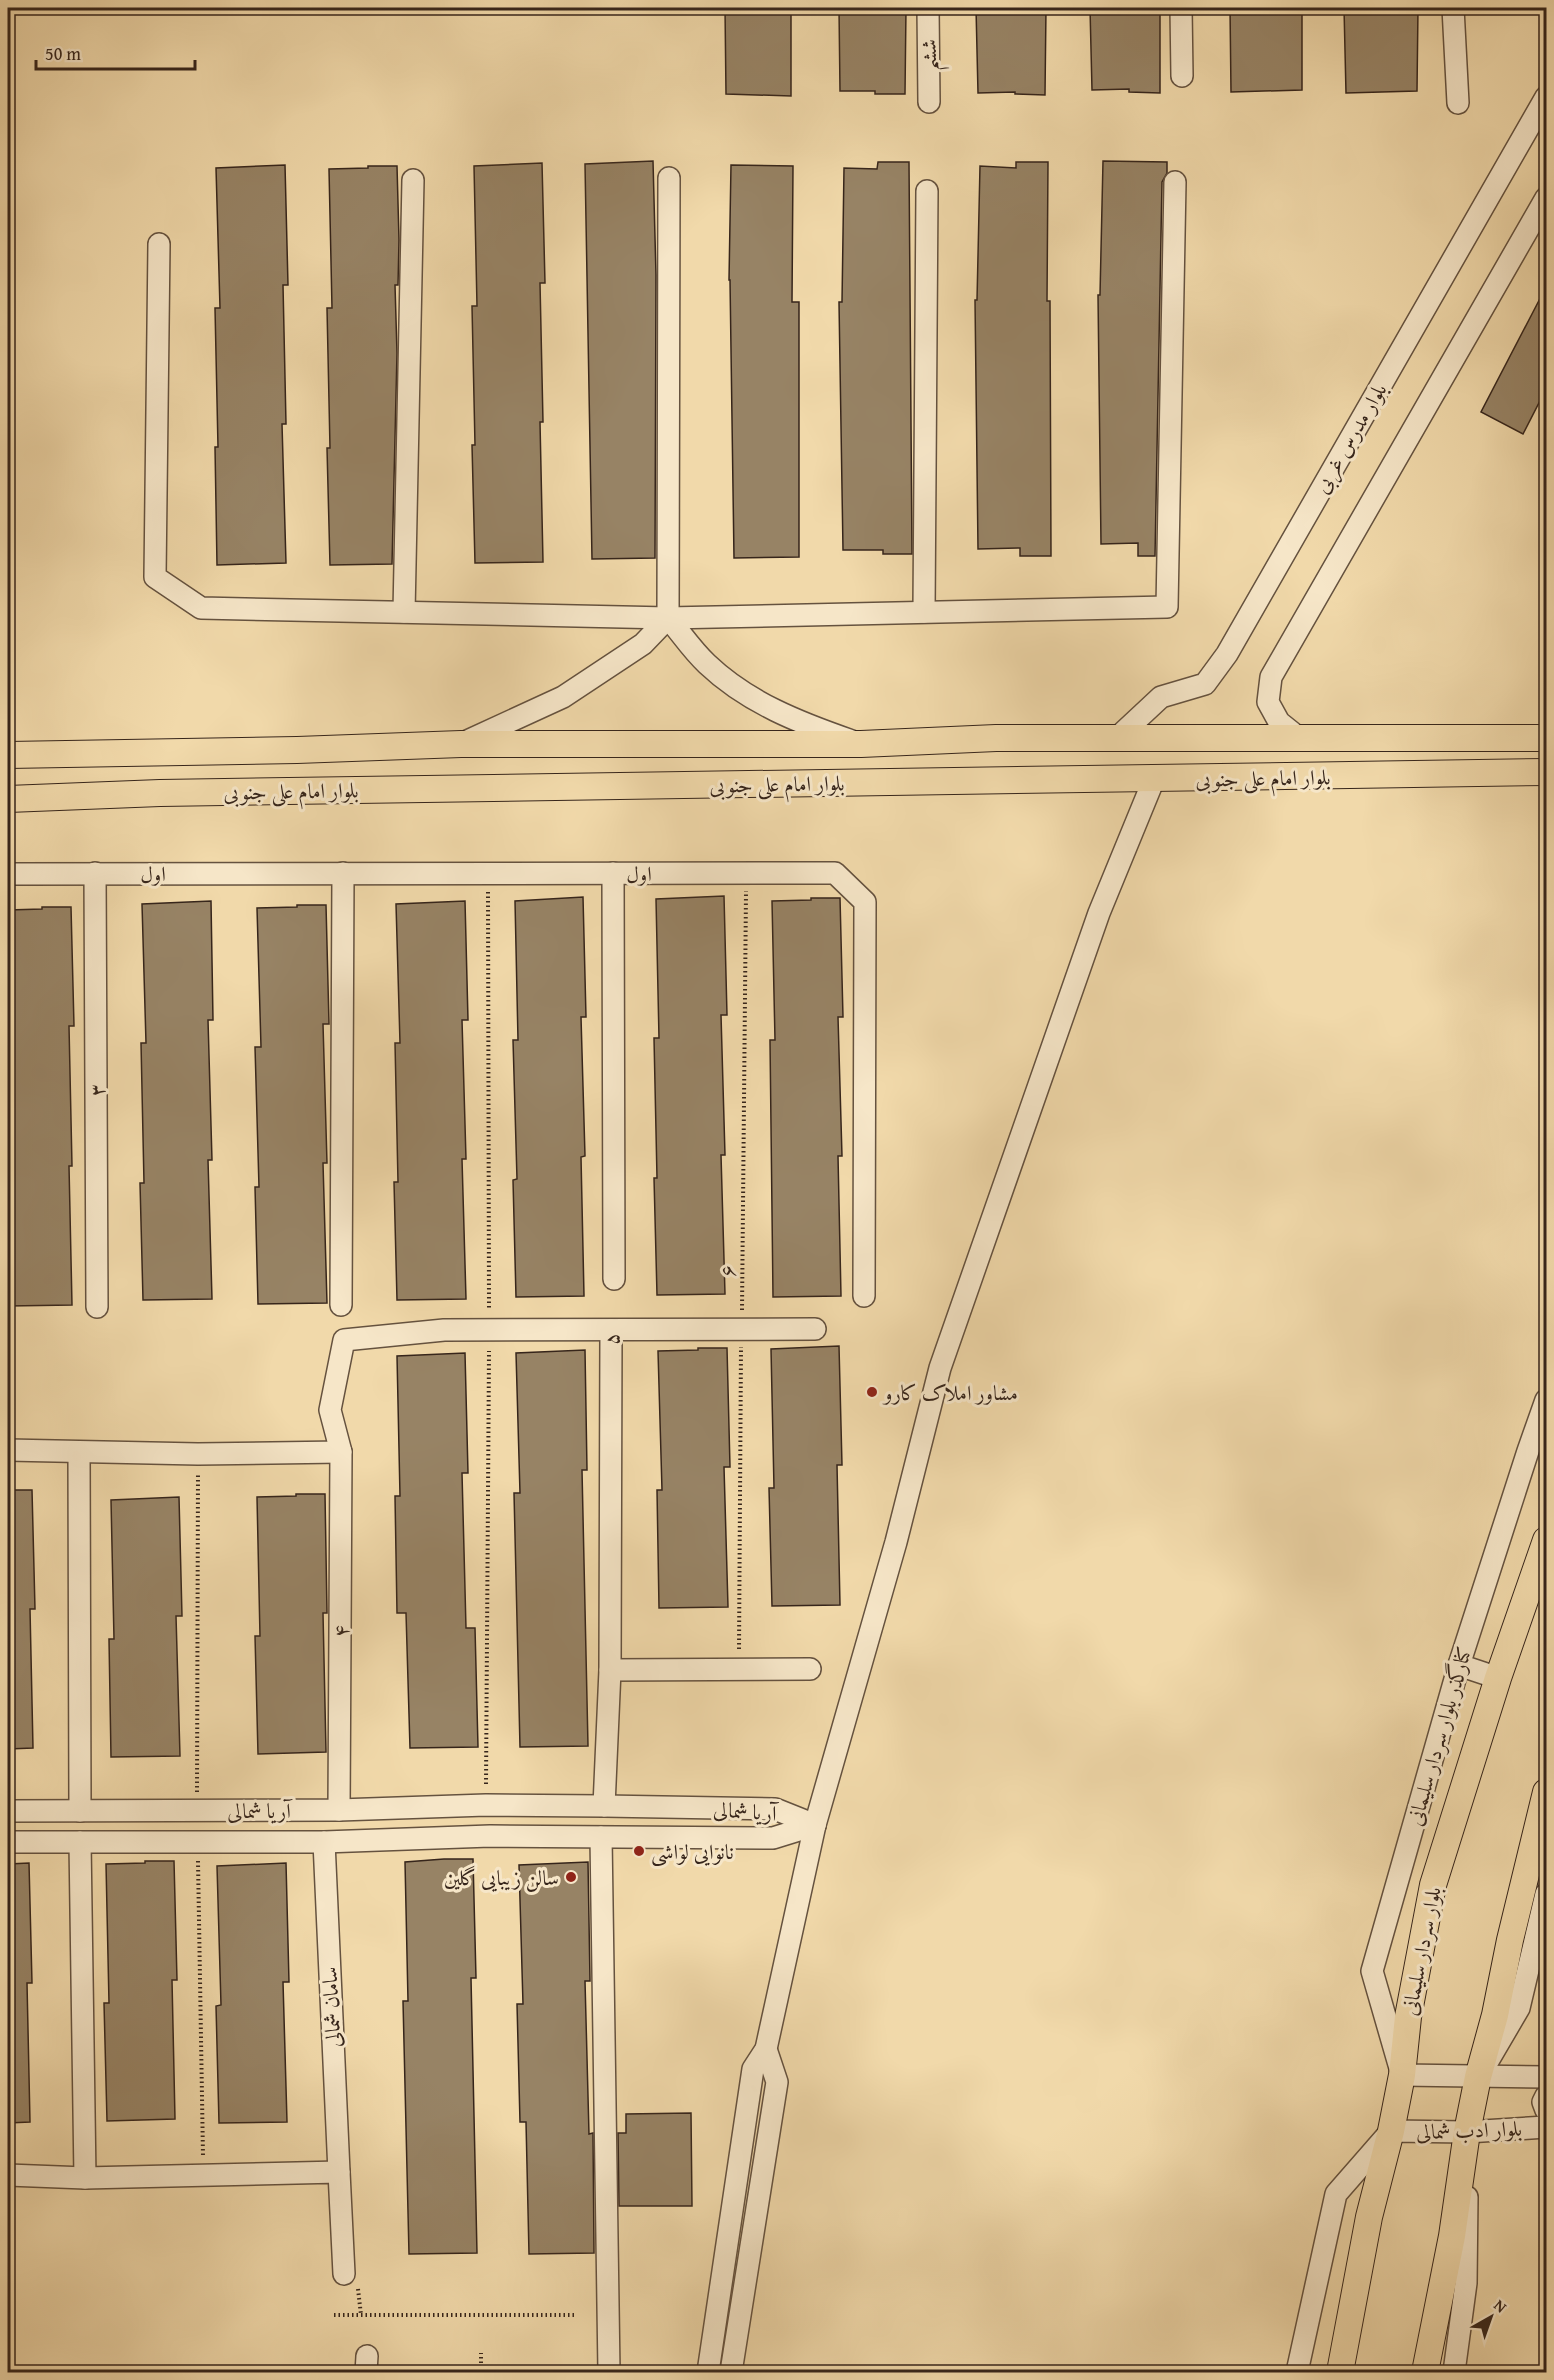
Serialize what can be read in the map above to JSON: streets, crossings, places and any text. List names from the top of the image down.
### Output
{
  "streets": {
    "main road": ["بلوار امام علی جنوبی", "بلوار سردار سلیمانی"],
    "street": [
      "ششم",
      "بلوار مدرس غربی",
      "اول",
      "۳",
      "۵",
      "۴",
      "کنارگذر بلوار سردار سلیمانی",
      "آریا شمالی",
      "سامان شمالی",
      "بلوار ادب شمالی"
    ],
    "path": ["۶"]
  },
  "crossings": [
    ["بلوار مدرس غربی", "بلوار امام علی جنوبی"],
    ["اول", "۳"],
    ["اول", "۶"],
    ["۵", "۴"],
    ["۵", "آریا شمالی"],
    ["۴", "آریا شمالی"],
    ["کنارگذر بلوار سردار سلیمانی", "بلوار سردار سلیمانی"],
    ["آریا شمالی", "سامان شمالی"],
    ["بلوار سردار سلیمانی", "بلوار ادب شمالی"]
  ],
  "places": ["مشاور املاک کارو", "نانوایی لواشی", "سالن زیبایی گلین"],
  "scale_bar": "50 m",
  "north": "top right"
}
